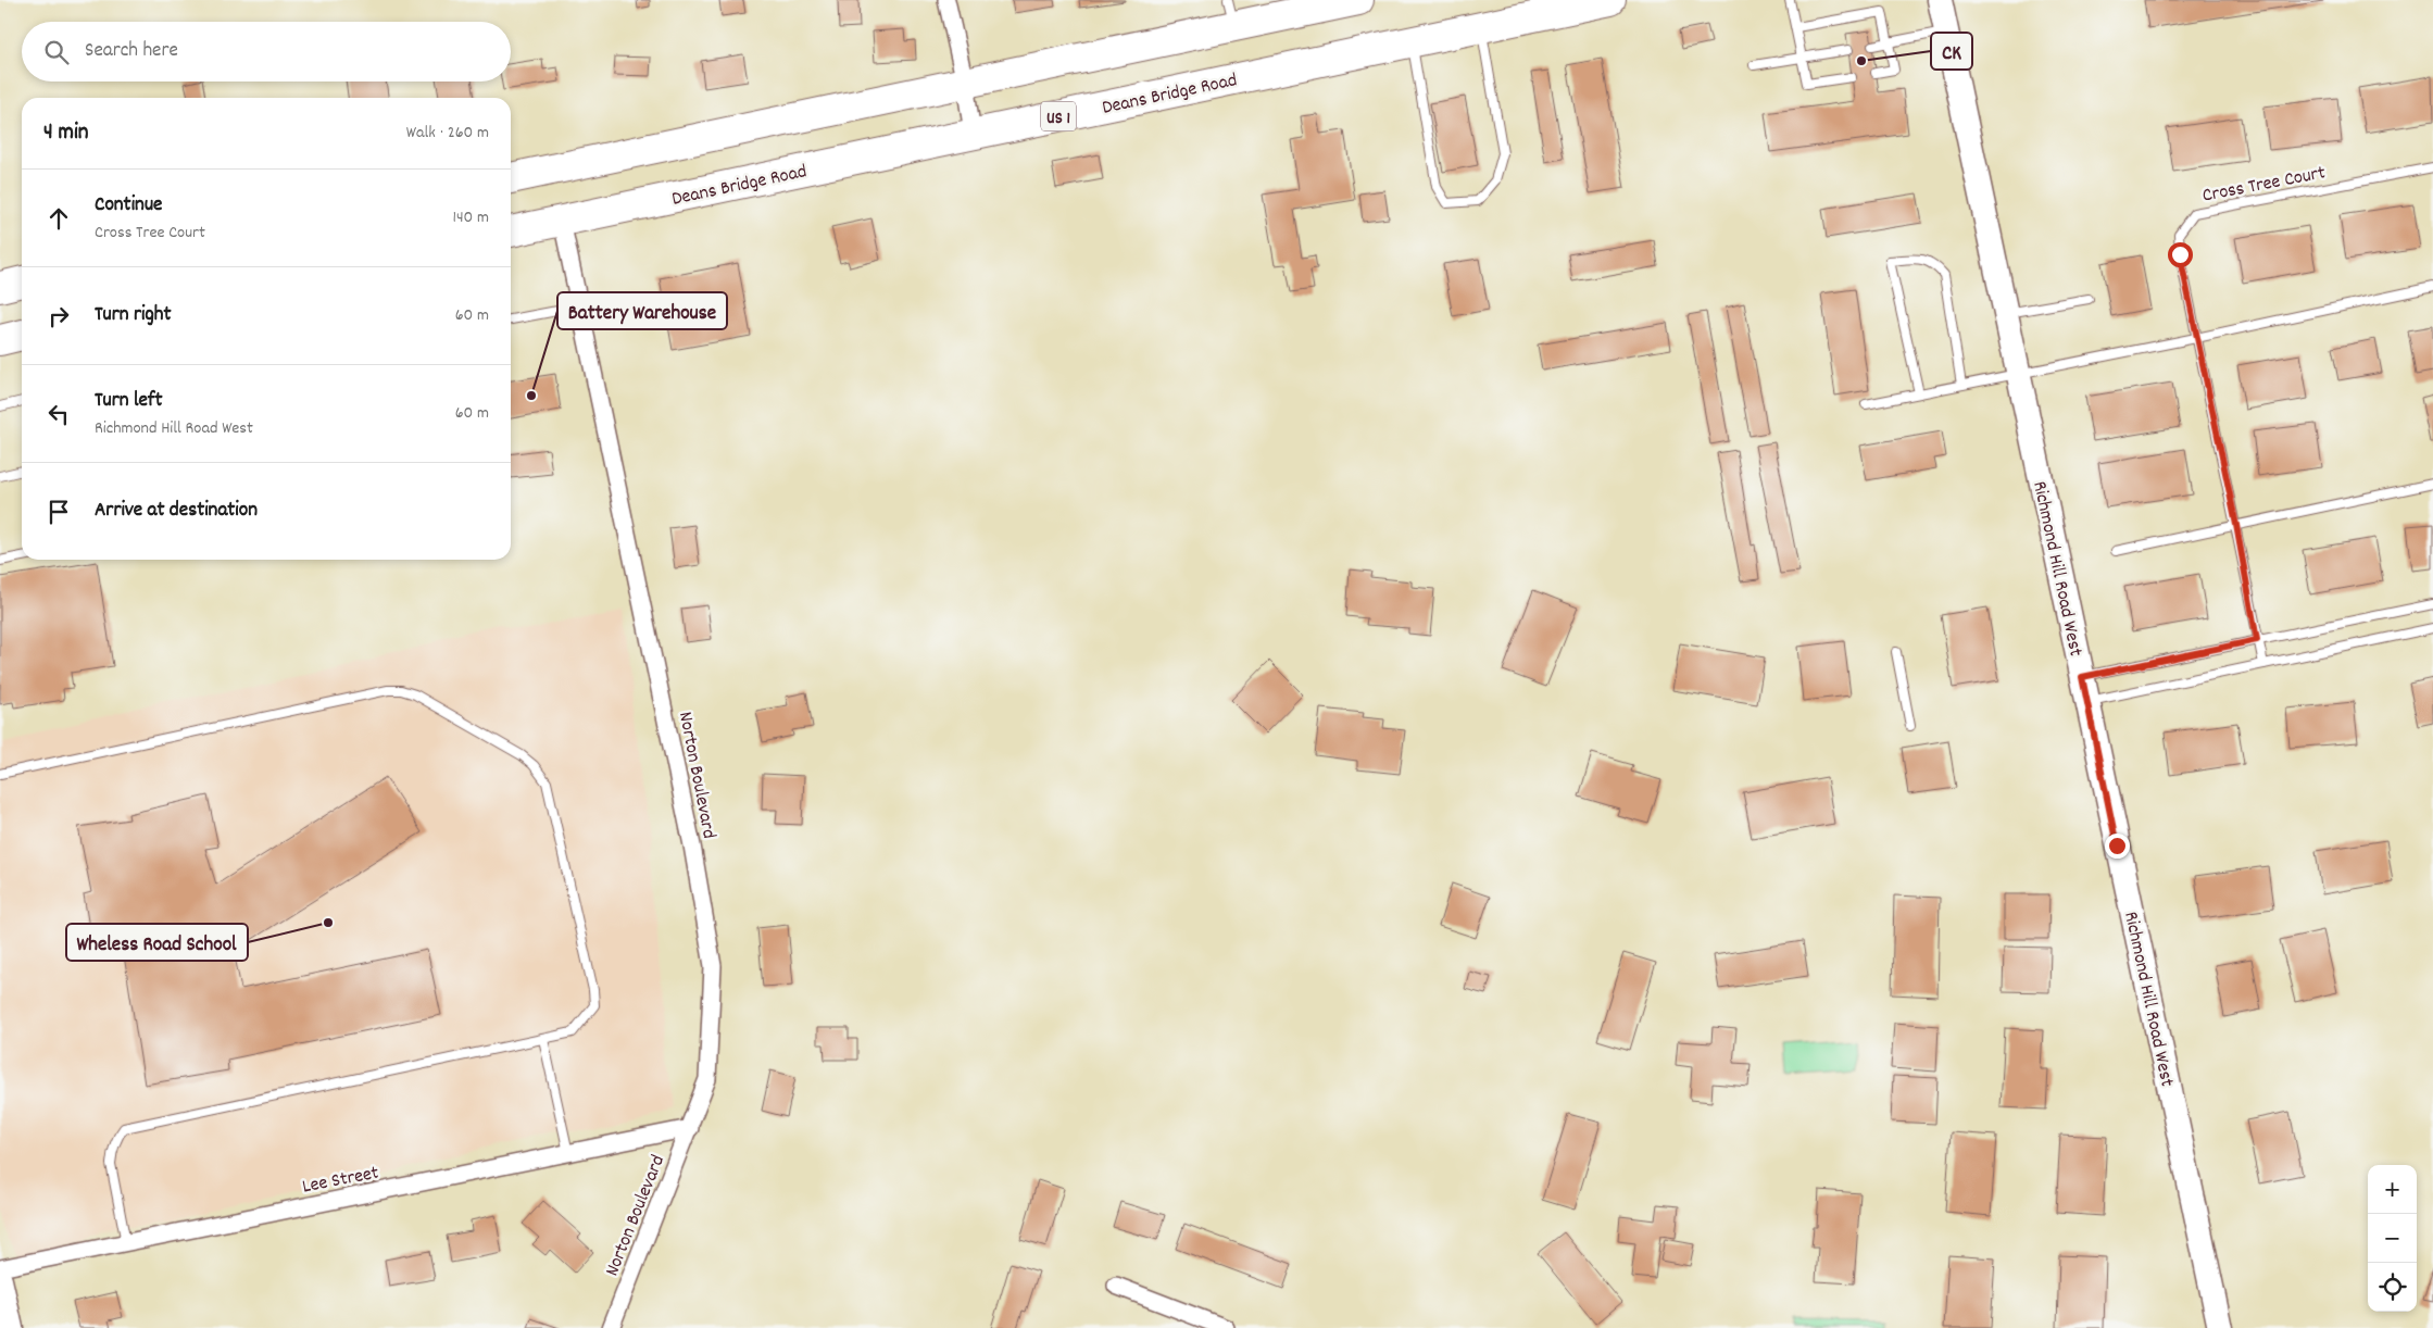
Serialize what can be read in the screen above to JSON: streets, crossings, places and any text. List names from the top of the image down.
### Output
{
  "streets": {
    "highway": ["Deans Bridge Road", "US 1"],
    "street": ["Richmond Hill Road West", "Norton Boulevard", "Lee Street"],
    "lane": ["Cross Tree Court"]
  },
  "crossings": [
    ["Deans Bridge Road", "Norton Boulevard"],
    ["Norton Boulevard", "Lee Street"]
  ],
  "places": ["CK", "Battery Warehouse", "Wheless Road School"],
  "page": {
    "search": "Search here",
    "heading": ["4 min", "Walk · 260 m"],
    "list": [
      ["Continue", "Cross Tree Court", "140 m"],
      ["Turn right", "60 m"],
      ["Turn left", "Richmond Hill Road West", "60 m"],
      "Arrive at destination"
    ],
    "map_buttons": ["+", "−"]
  }
}
